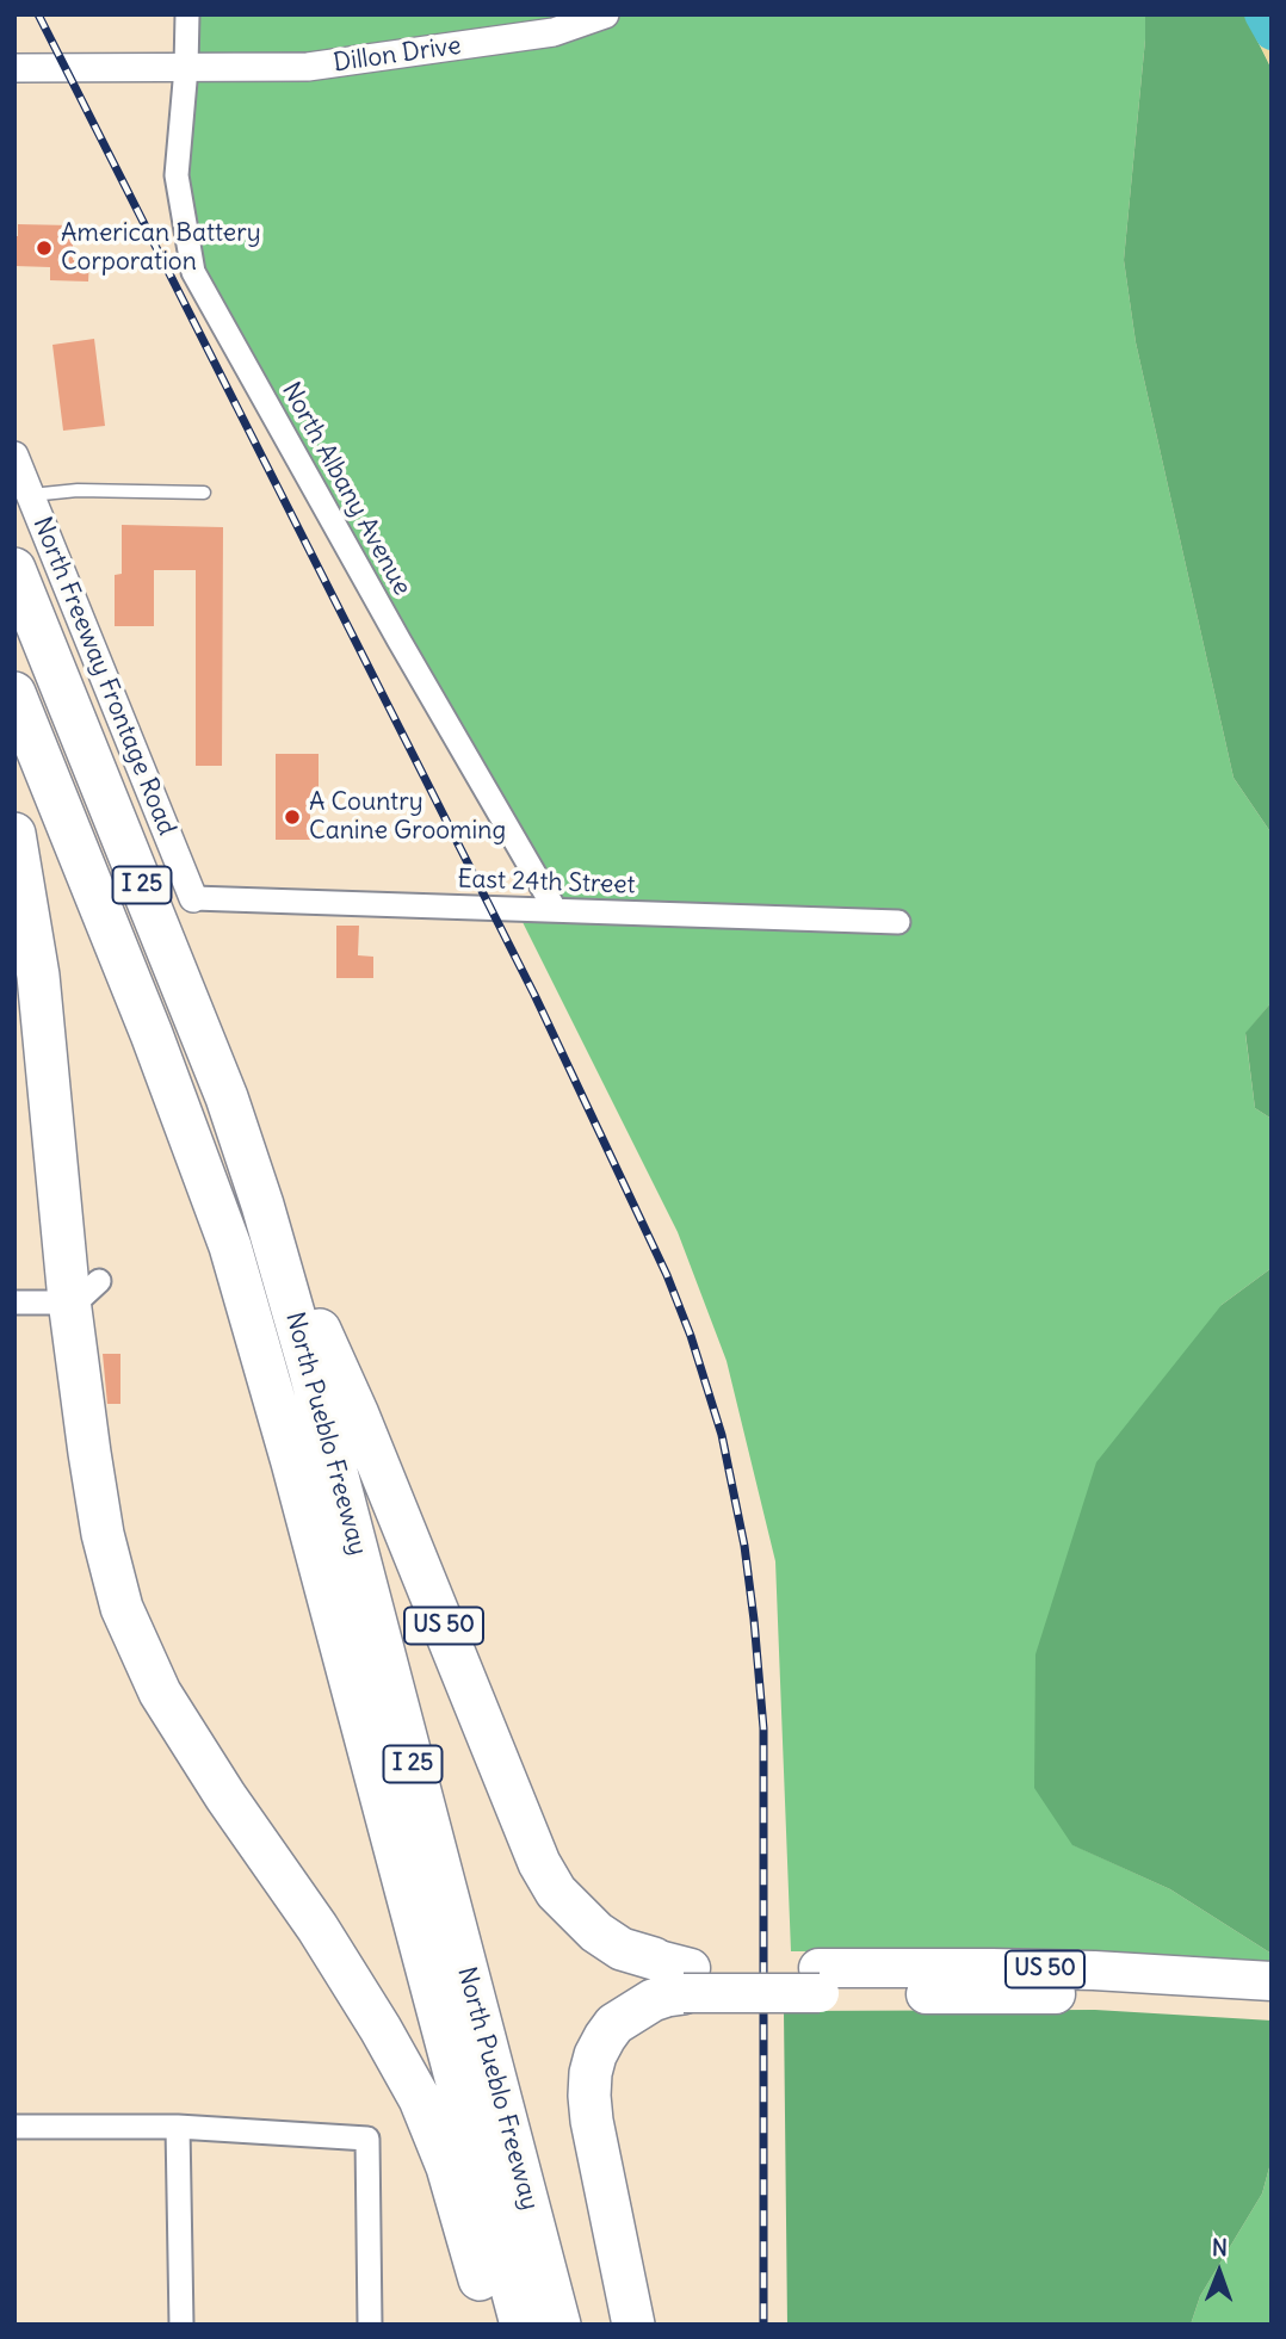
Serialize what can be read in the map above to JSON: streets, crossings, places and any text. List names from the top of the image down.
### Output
{
  "streets": {
    "highway": ["I 25", "North Pueblo Freeway", "US 50"],
    "street": [
      "Dillon Drive",
      "North Albany Avenue",
      "North Freeway Frontage Road",
      "East 24th Street"
    ]
  },
  "crossings": [
    ["Dillon Drive", "North Albany Avenue"],
    ["North Albany Avenue", "East 24th Street"],
    ["North Freeway Frontage Road", "East 24th Street"],
    ["North Pueblo Freeway", "US 50"]
  ],
  "places": ["American Battery Corporation", "A Country Canine Grooming"],
  "north": "top"
}
